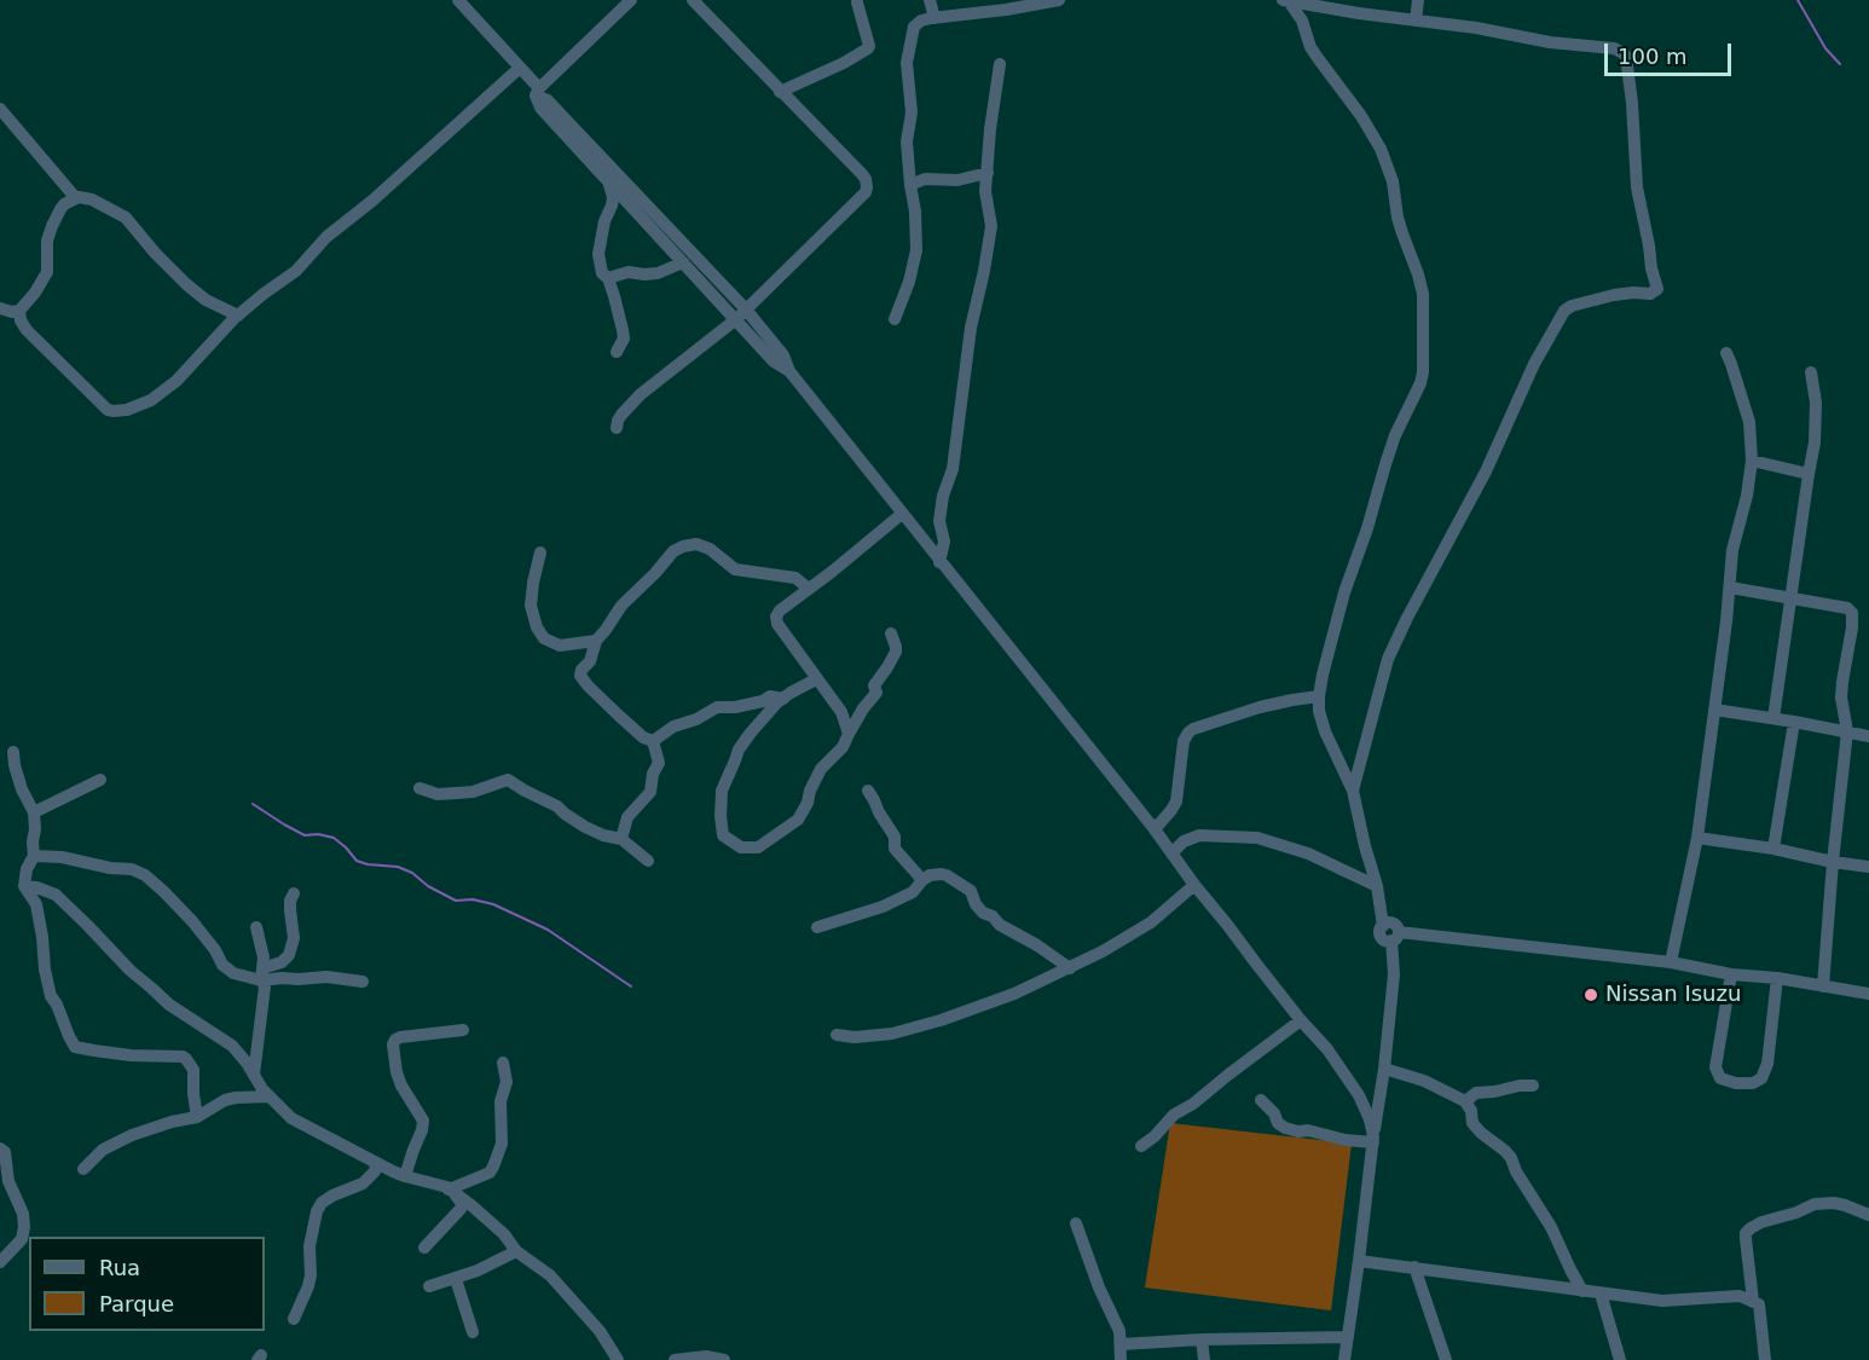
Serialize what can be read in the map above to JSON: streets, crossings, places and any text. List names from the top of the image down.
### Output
{
  "places": ["Nissan Isuzu"],
  "legend": ["Rua", "Parque"],
  "scale_bar": "100 m"
}
